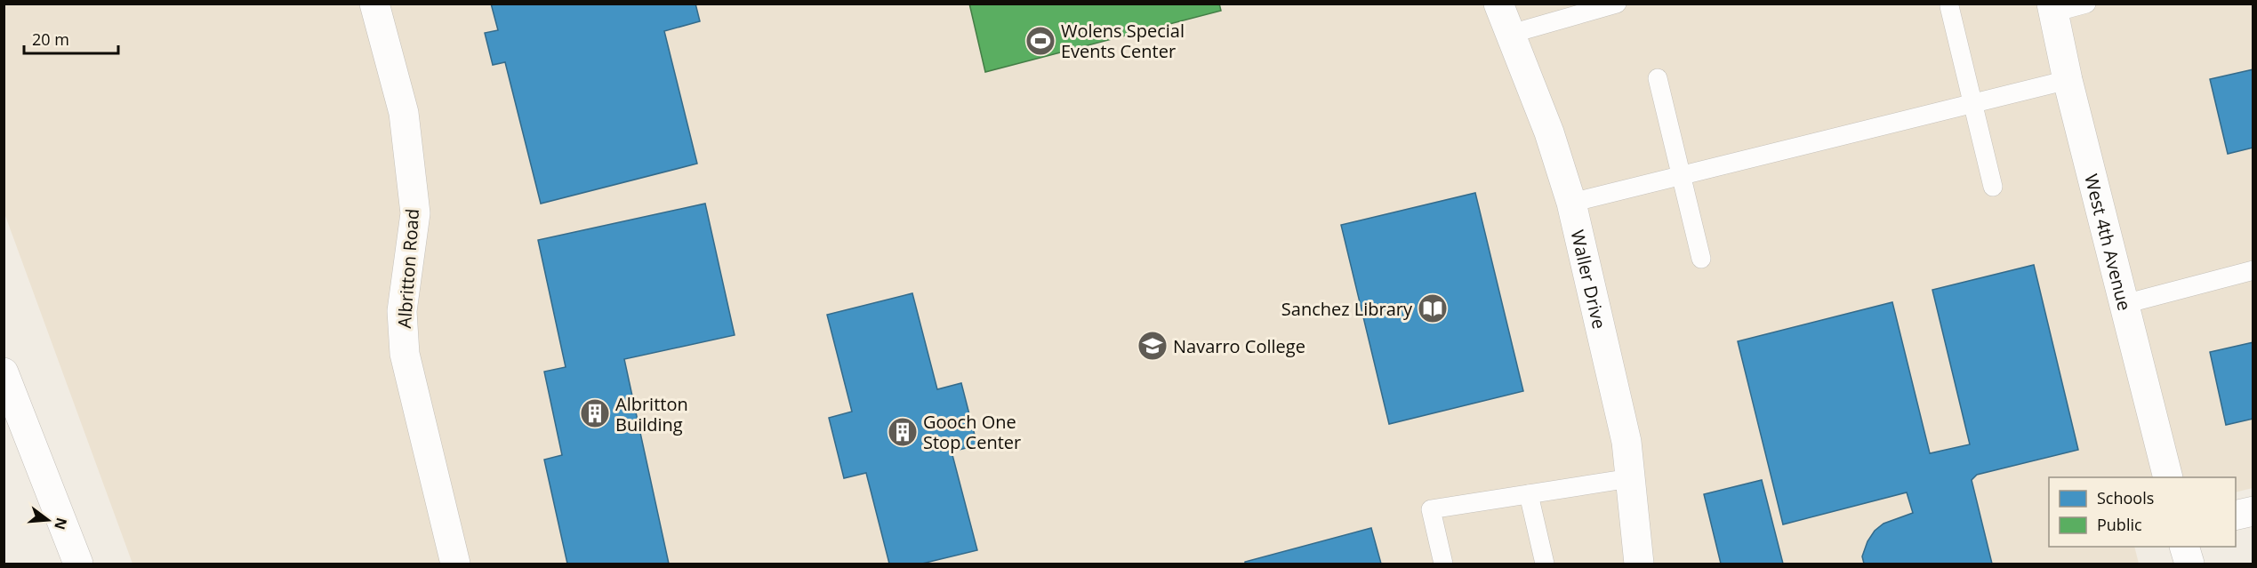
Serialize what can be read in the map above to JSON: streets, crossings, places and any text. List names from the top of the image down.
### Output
{
  "streets": {
    "street": ["West 4th Avenue", "Albritton Road", "Waller Drive"]
  },
  "places": {
    "sports": ["Wolens Special Events Center"],
    "library": ["Sanchez Library"],
    "school or university": ["Navarro College"],
    "building": ["Albritton Building", "Gooch One Stop Center"]
  },
  "legend": ["Schools", "Public"],
  "scale_bar": "20 m",
  "north": "right"
}
